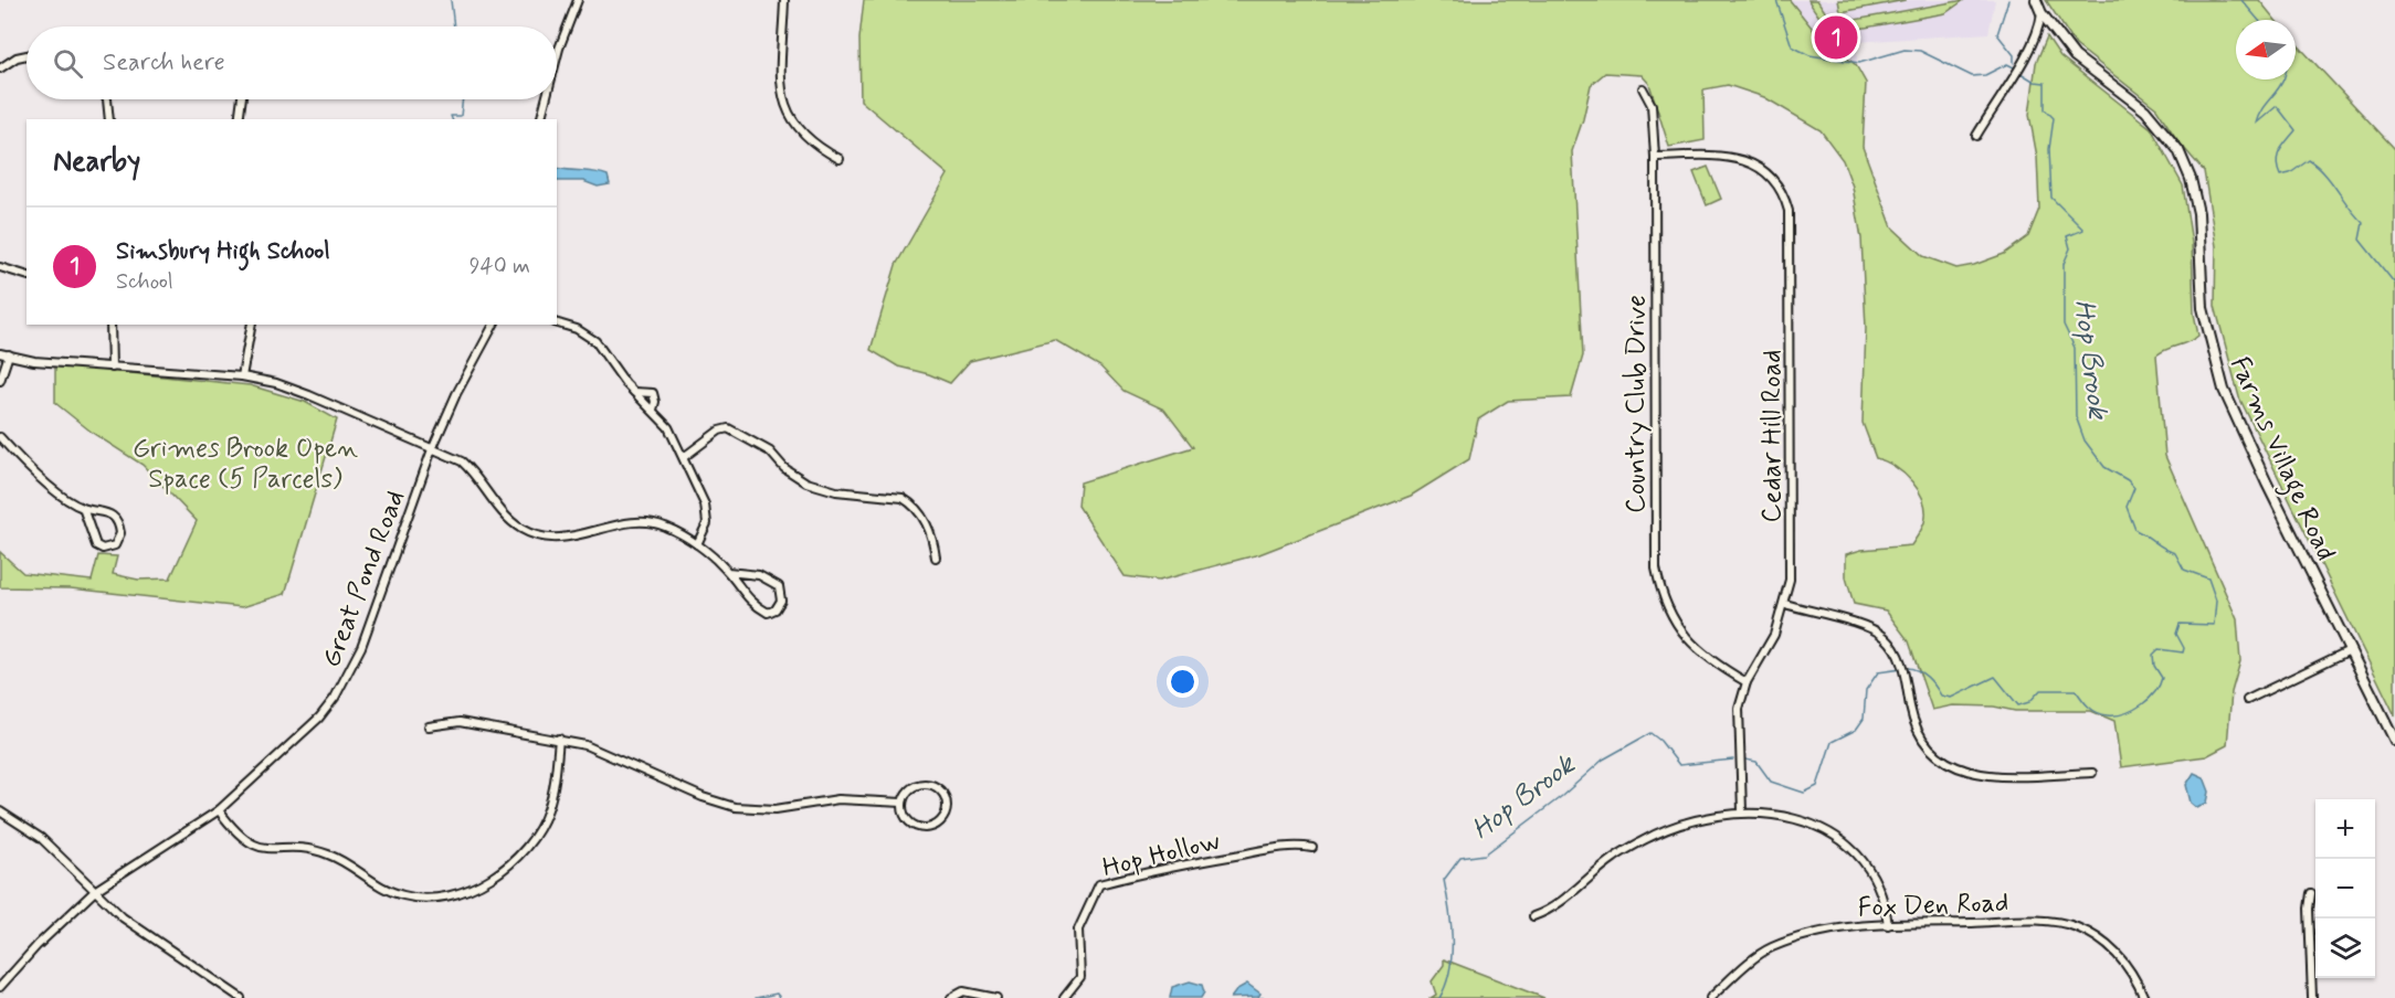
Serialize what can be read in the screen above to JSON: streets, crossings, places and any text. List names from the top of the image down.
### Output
{
  "streets": {
    "main road": ["Farms Village Road"],
    "street": [
      "Country Club Drive",
      "Cedar Hill Road",
      "Great Pond Road",
      "Hop Hollow",
      "Fox Den Road"
    ]
  },
  "crossings": [
    ["Country Club Drive", "Cedar Hill Road"]
  ],
  "water": ["Hop Brook"],
  "parks": ["Grimes Brook Open Space (5 Parcels)"],
  "north": "left",
  "page": {
    "pins": "1",
    "search": "Search here",
    "heading": "Nearby",
    "list": [
      {
        "mark": "1",
        "name": "Simsbury High School",
        "note": "School",
        "value": "940 m"
      }
    ],
    "map_buttons": ["+", "−"]
  }
}
